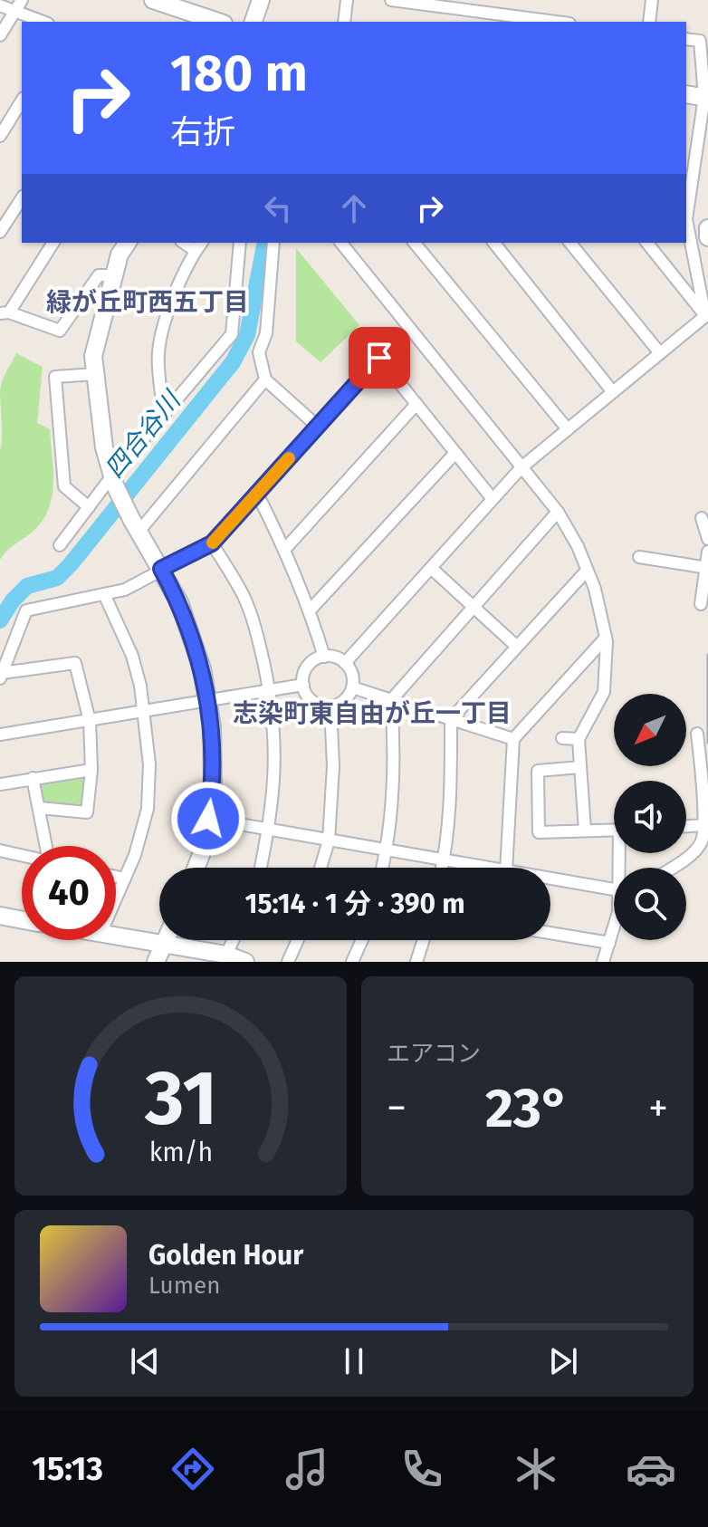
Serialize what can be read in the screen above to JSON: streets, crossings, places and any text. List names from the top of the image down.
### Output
{
  "districts": ["緑が丘町西五丁目", "志染町東自由が丘一丁目"],
  "water": ["四合谷川"],
  "north": "bottom left",
  "page": {
    "turn": ["180 m", "右折"],
    "limit": "40",
    "trip": "15:14 · 1 分 · 390 m",
    "tile": "エアコン",
    "heat": ["−", "23°", "+"],
    "song": ["Golden Hour", "Lumen"],
    "tabs": "15:13",
    "gauge": ["31", "km/h"]
  }
}
